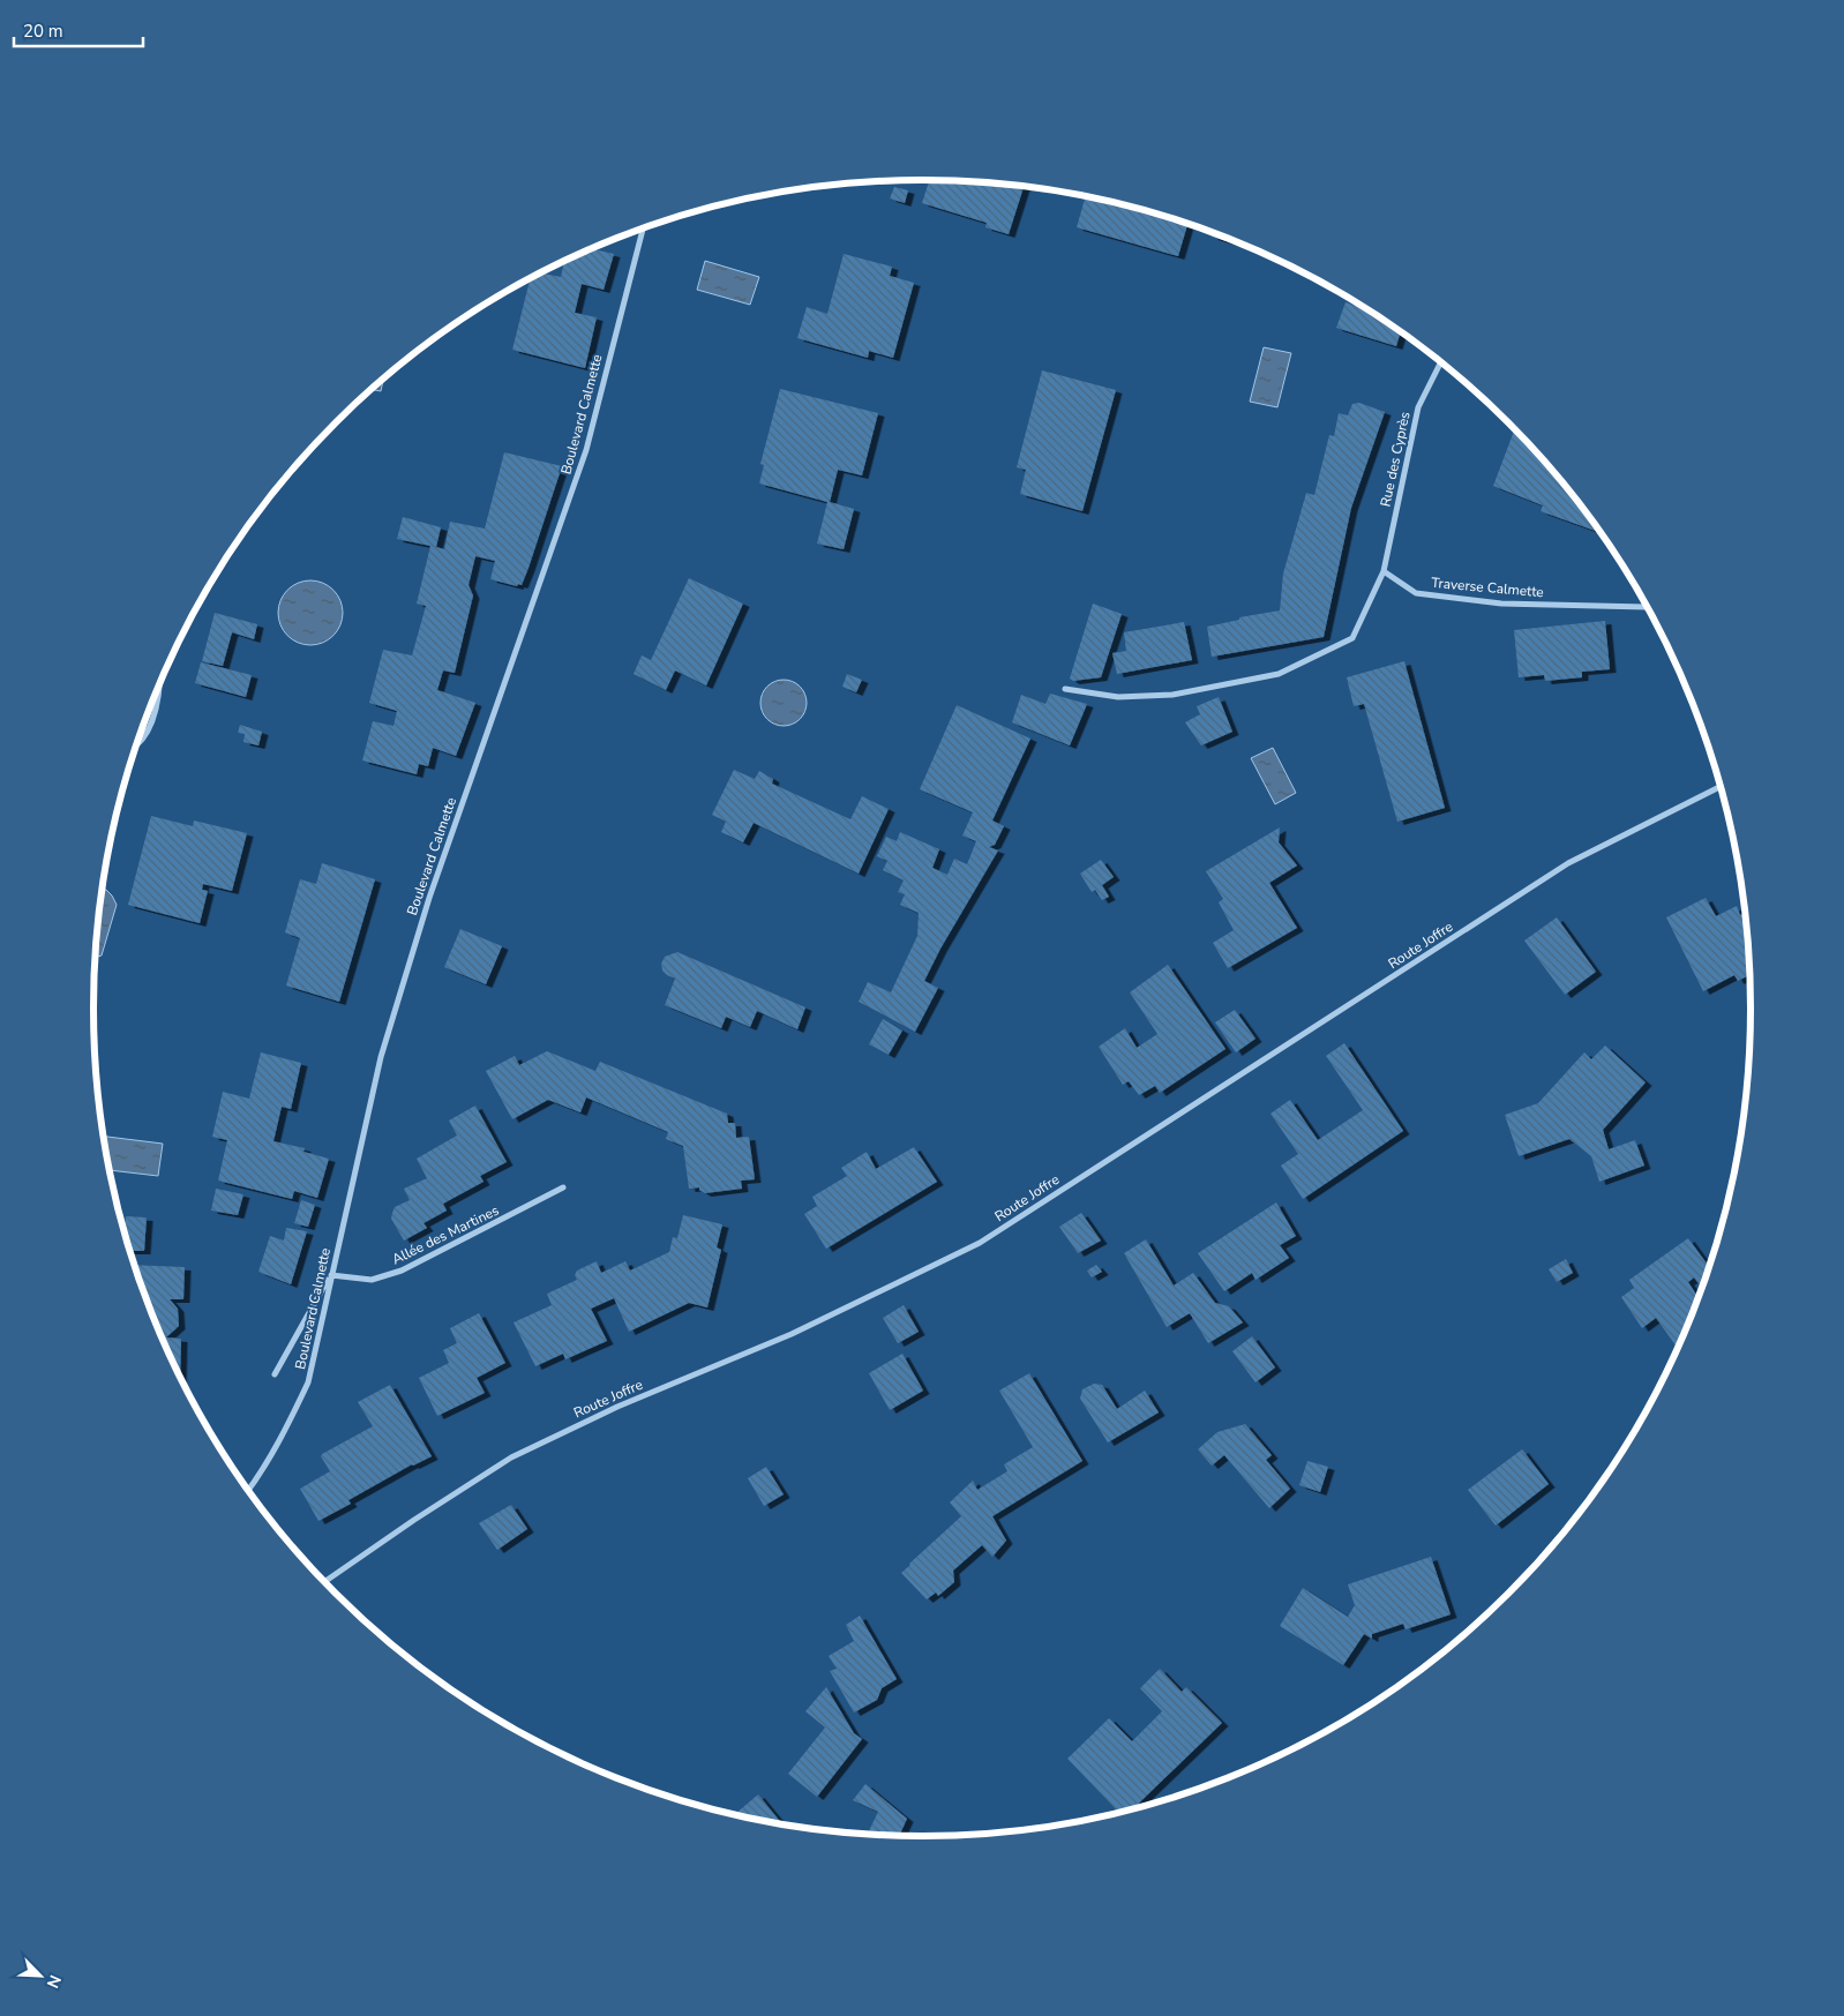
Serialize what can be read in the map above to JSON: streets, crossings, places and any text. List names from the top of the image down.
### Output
{
  "streets": {
    "street": [
      "Boulevard Calmette",
      "Rue des Cyprès",
      "Traverse Calmette",
      "Route Joffre",
      "Allée des Martines"
    ]
  },
  "crossings": [
    ["Boulevard Calmette", "Allée des Martines"],
    ["Rue des Cyprès", "Traverse Calmette"]
  ],
  "scale_bar": "20 m",
  "north": "bottom right"
}
